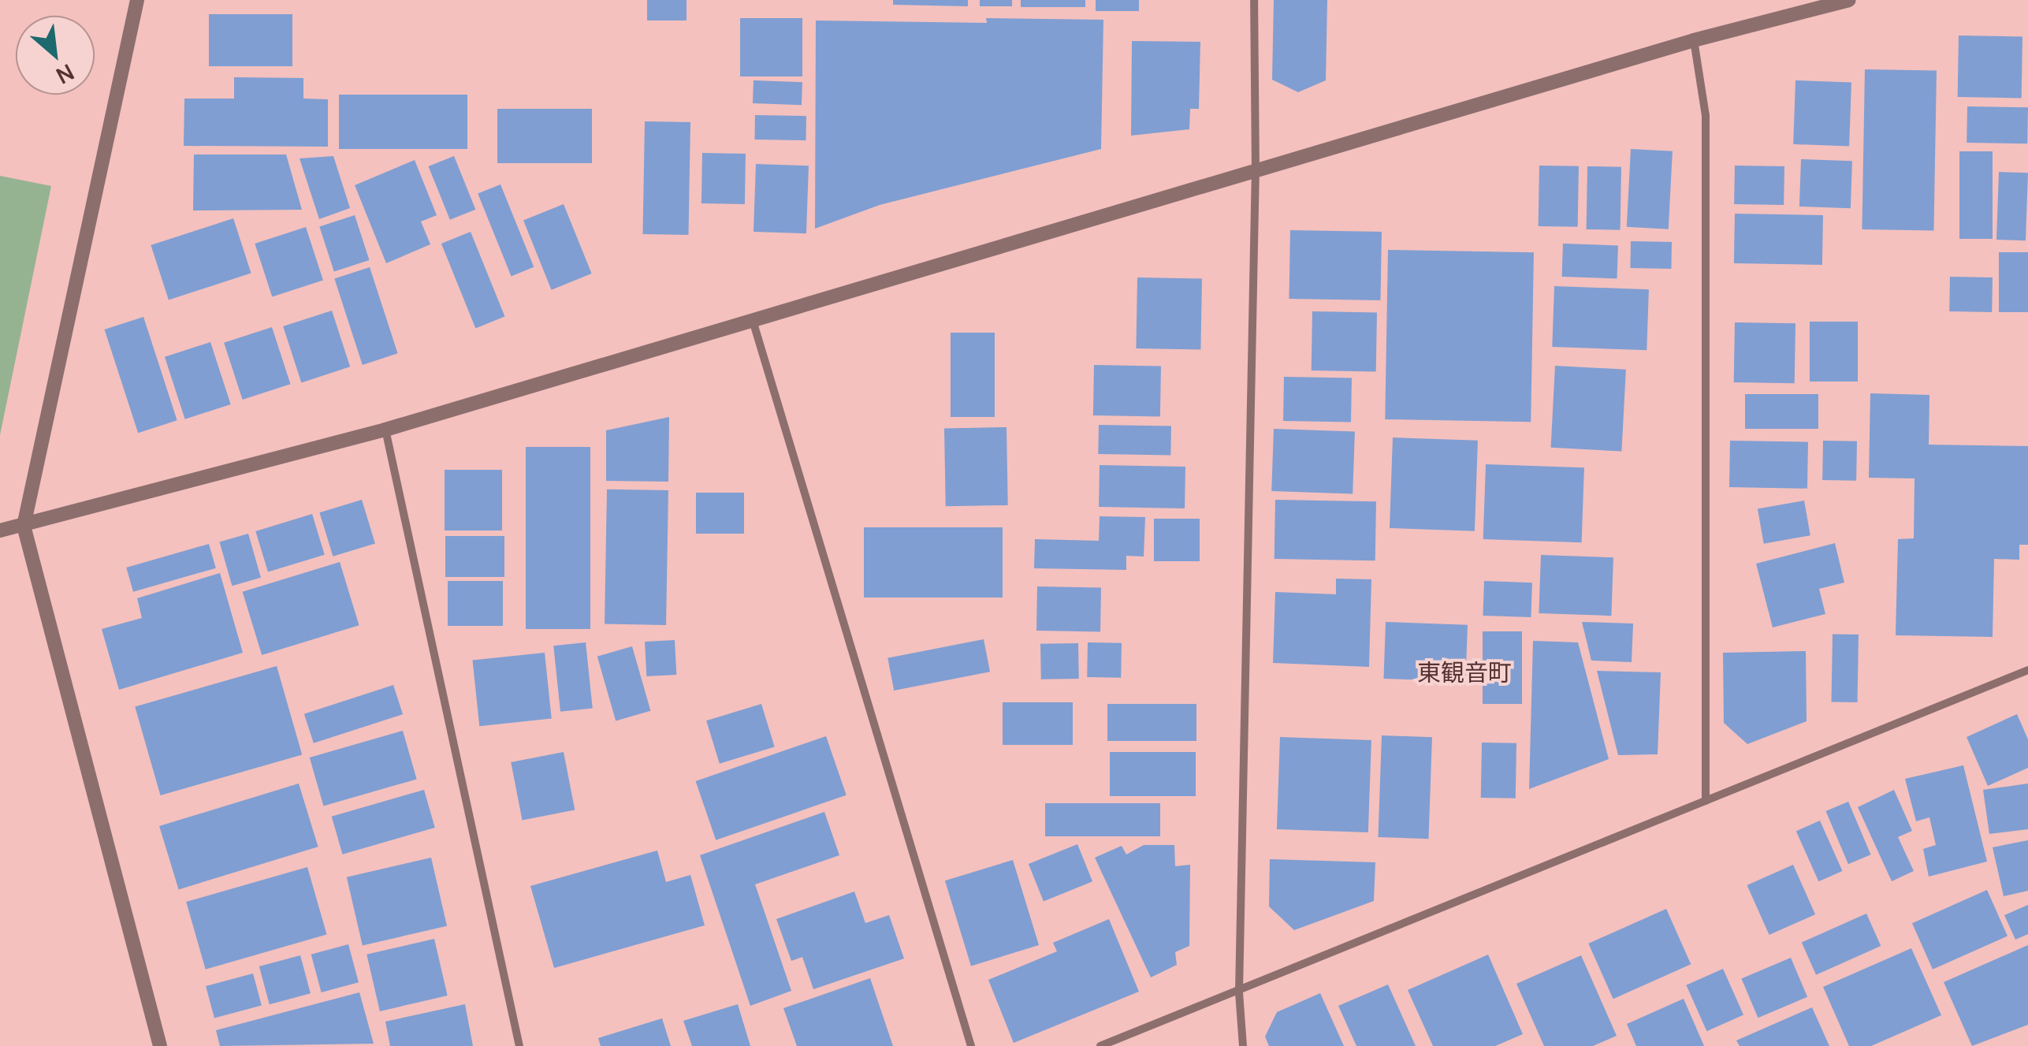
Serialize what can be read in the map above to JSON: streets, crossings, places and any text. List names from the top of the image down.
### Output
{
  "districts": ["東観音町"],
  "north": "bottom right"
}
